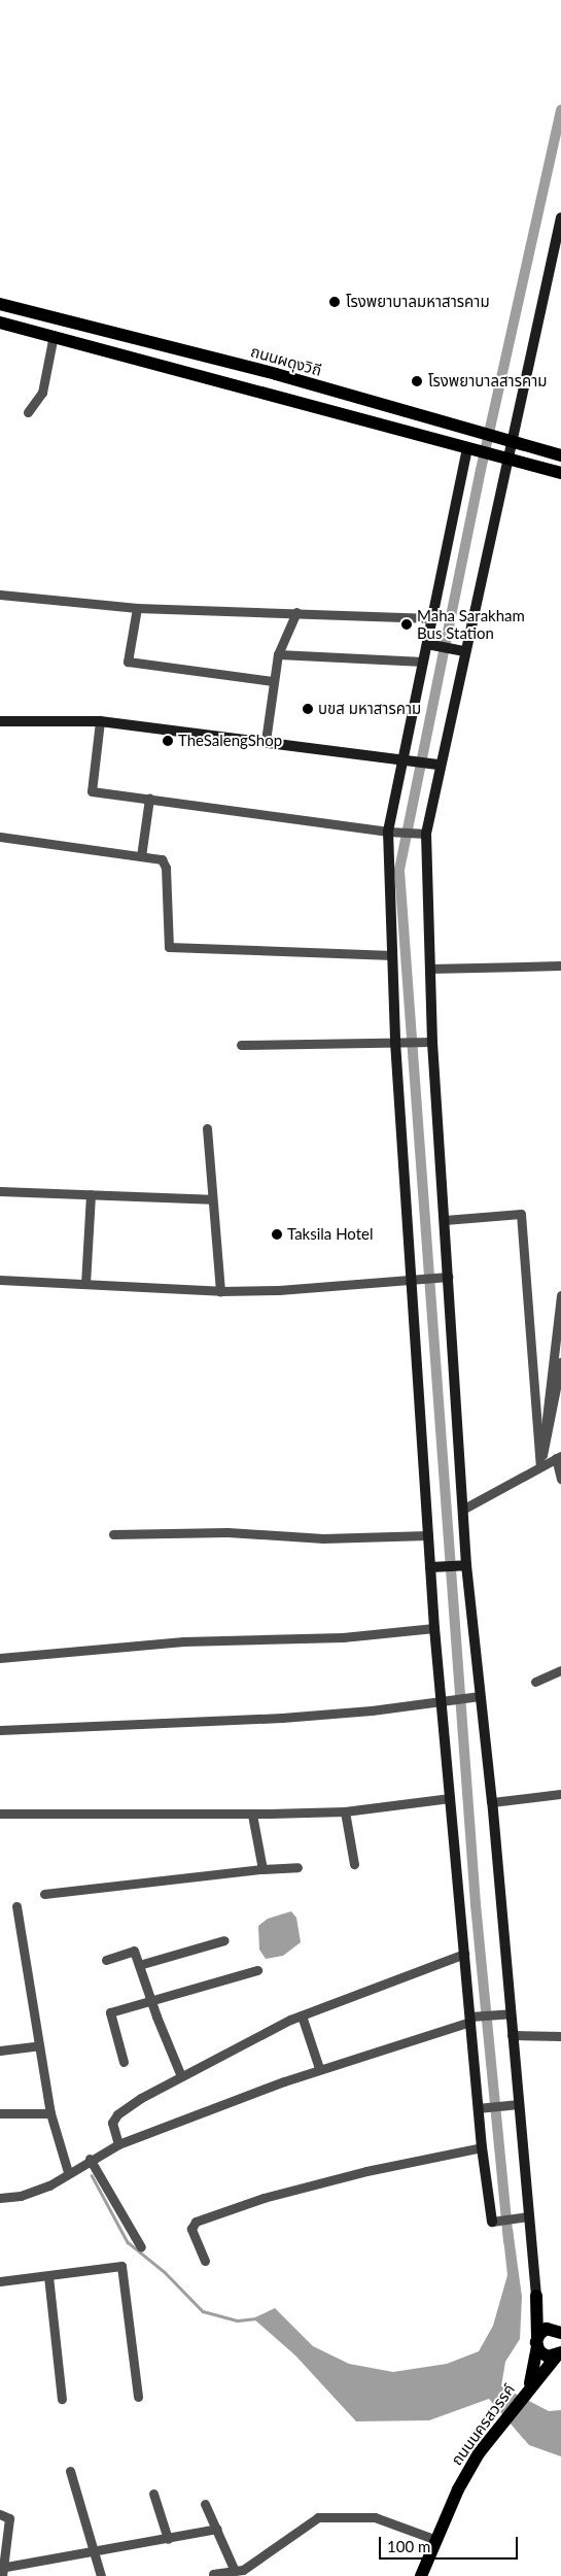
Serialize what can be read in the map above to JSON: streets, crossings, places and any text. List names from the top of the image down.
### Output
{
  "streets": {
    "main road": ["ถนนผดุงวิถี", "ถนนนครสวรรค์"]
  },
  "places": [
    "โรงพยาบาลมหาสารคาม",
    "โรงพยาบาลสารคาม",
    "Maha Sarakham Bus Station",
    "บขส มหาสารคาม",
    "TheSalengShop",
    "Taksila Hotel"
  ],
  "scale_bar": "100 m"
}
